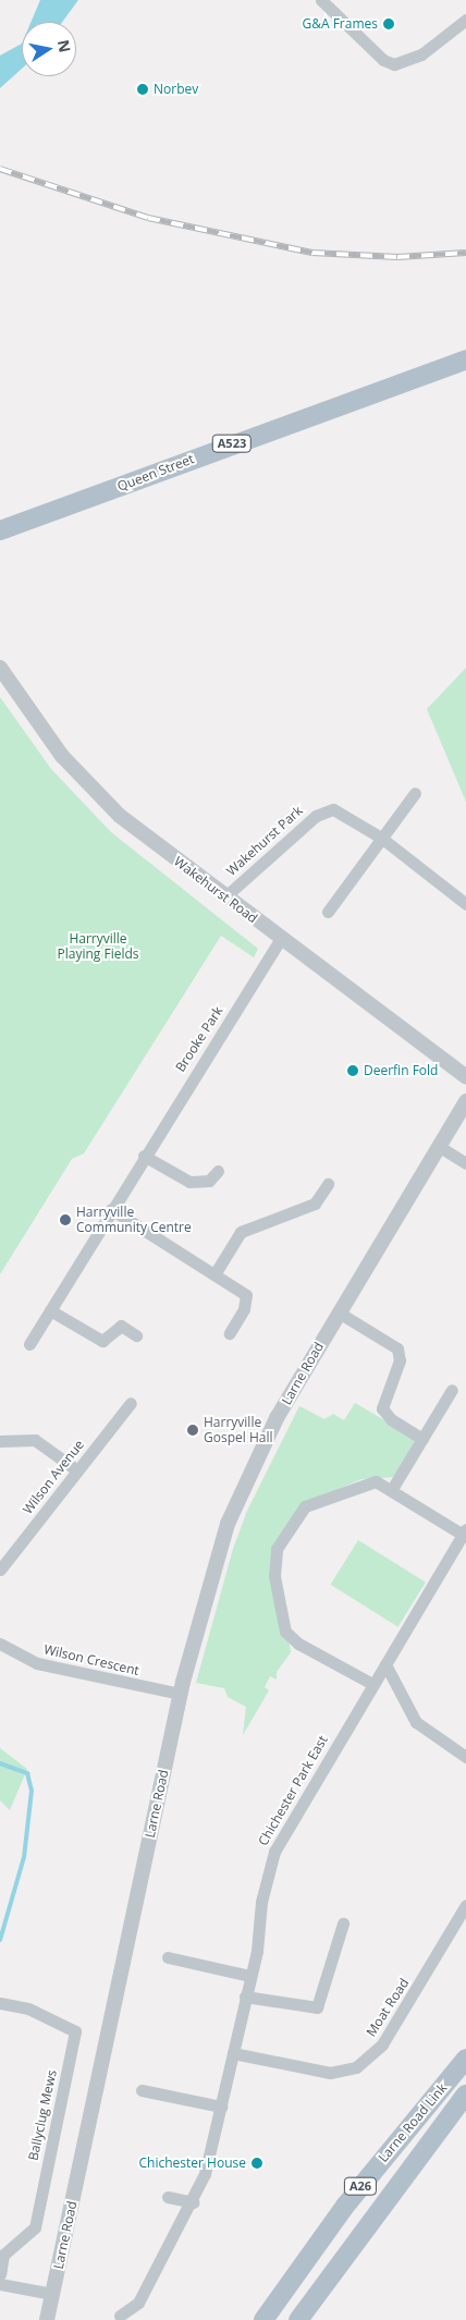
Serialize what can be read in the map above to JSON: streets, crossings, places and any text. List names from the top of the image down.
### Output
{
  "streets": {
    "main road": [
      "A523",
      "Queen Street",
      "Larne Road Link",
      "A26"
    ],
    "street": [
      "Wakehurst Park",
      "Wakehurst Road",
      "Brooke Park",
      "Larne Road",
      "Wilson Avenue",
      "Wilson Crescent",
      "Chichester Park East",
      "Moat Road",
      "Ballyclug Mews"
    ]
  },
  "crossings": [
    ["Wakehurst Park", "Wakehurst Road"],
    ["Wakehurst Road", "Brooke Park"],
    ["Larne Road", "Wilson Crescent"],
    ["Chichester Park East", "Moat Road"]
  ],
  "parks": ["Harryville Playing Fields"],
  "places": [
    "G&A Frames",
    "Norbev",
    "Deerfin Fold",
    "Harryville Community Centre",
    "Harryville Gospel Hall",
    "Chichester House"
  ],
  "north": "right"
}
